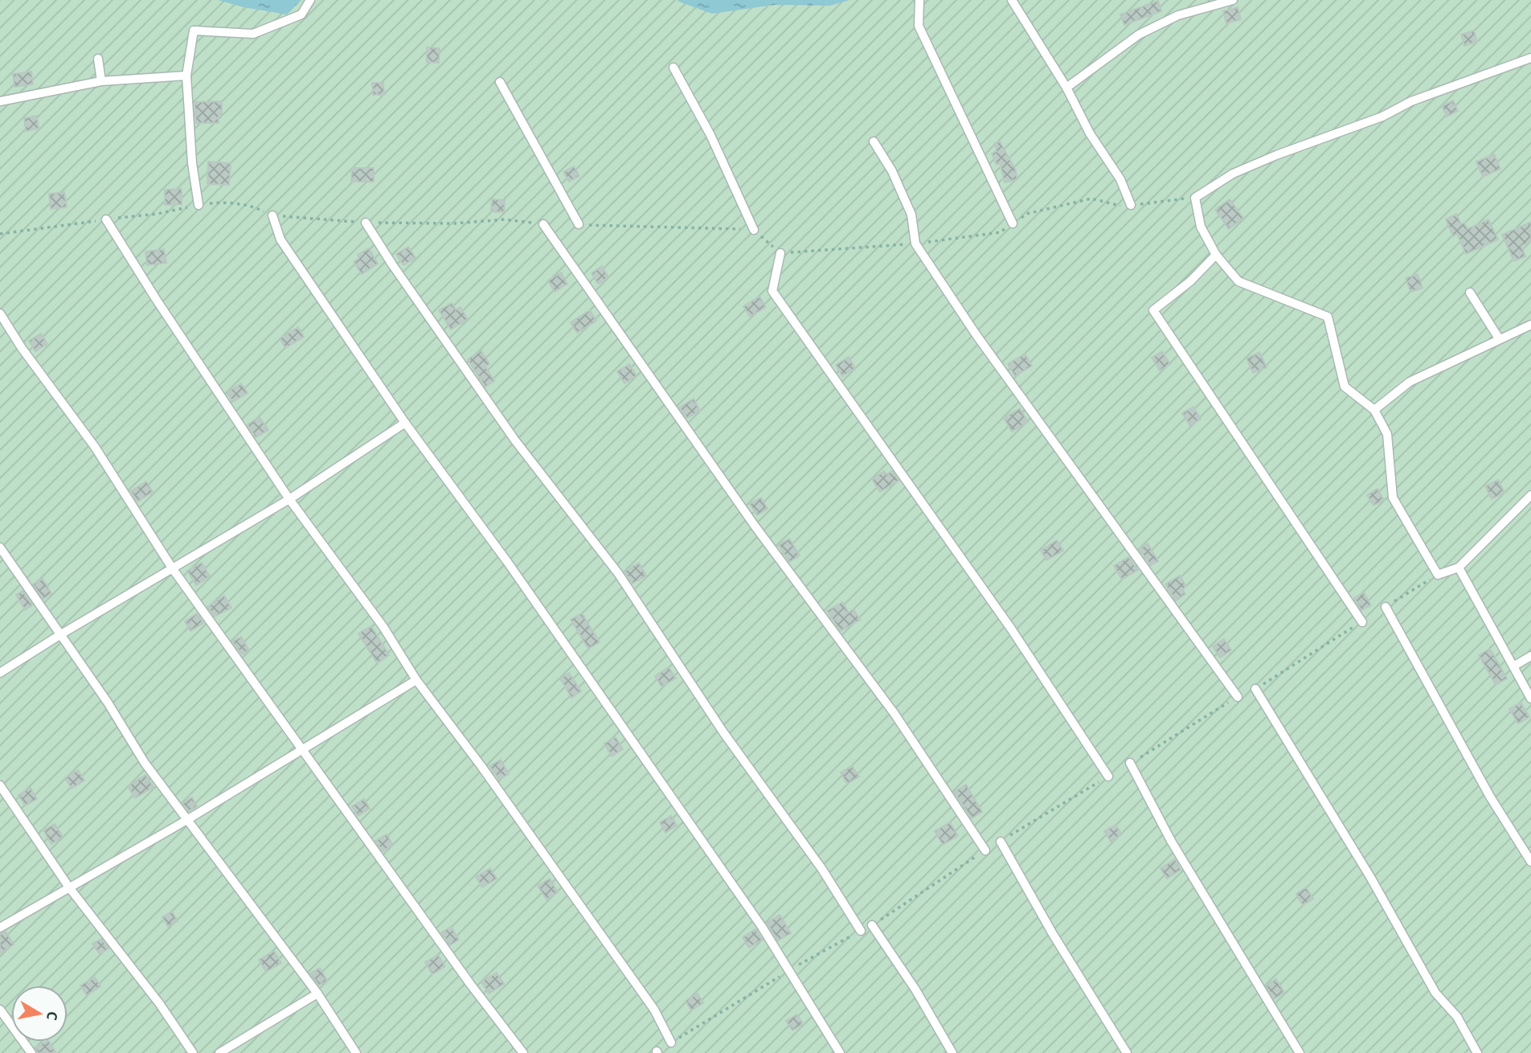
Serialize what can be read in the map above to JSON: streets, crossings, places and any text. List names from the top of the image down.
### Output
{
  "north": "right"
}
